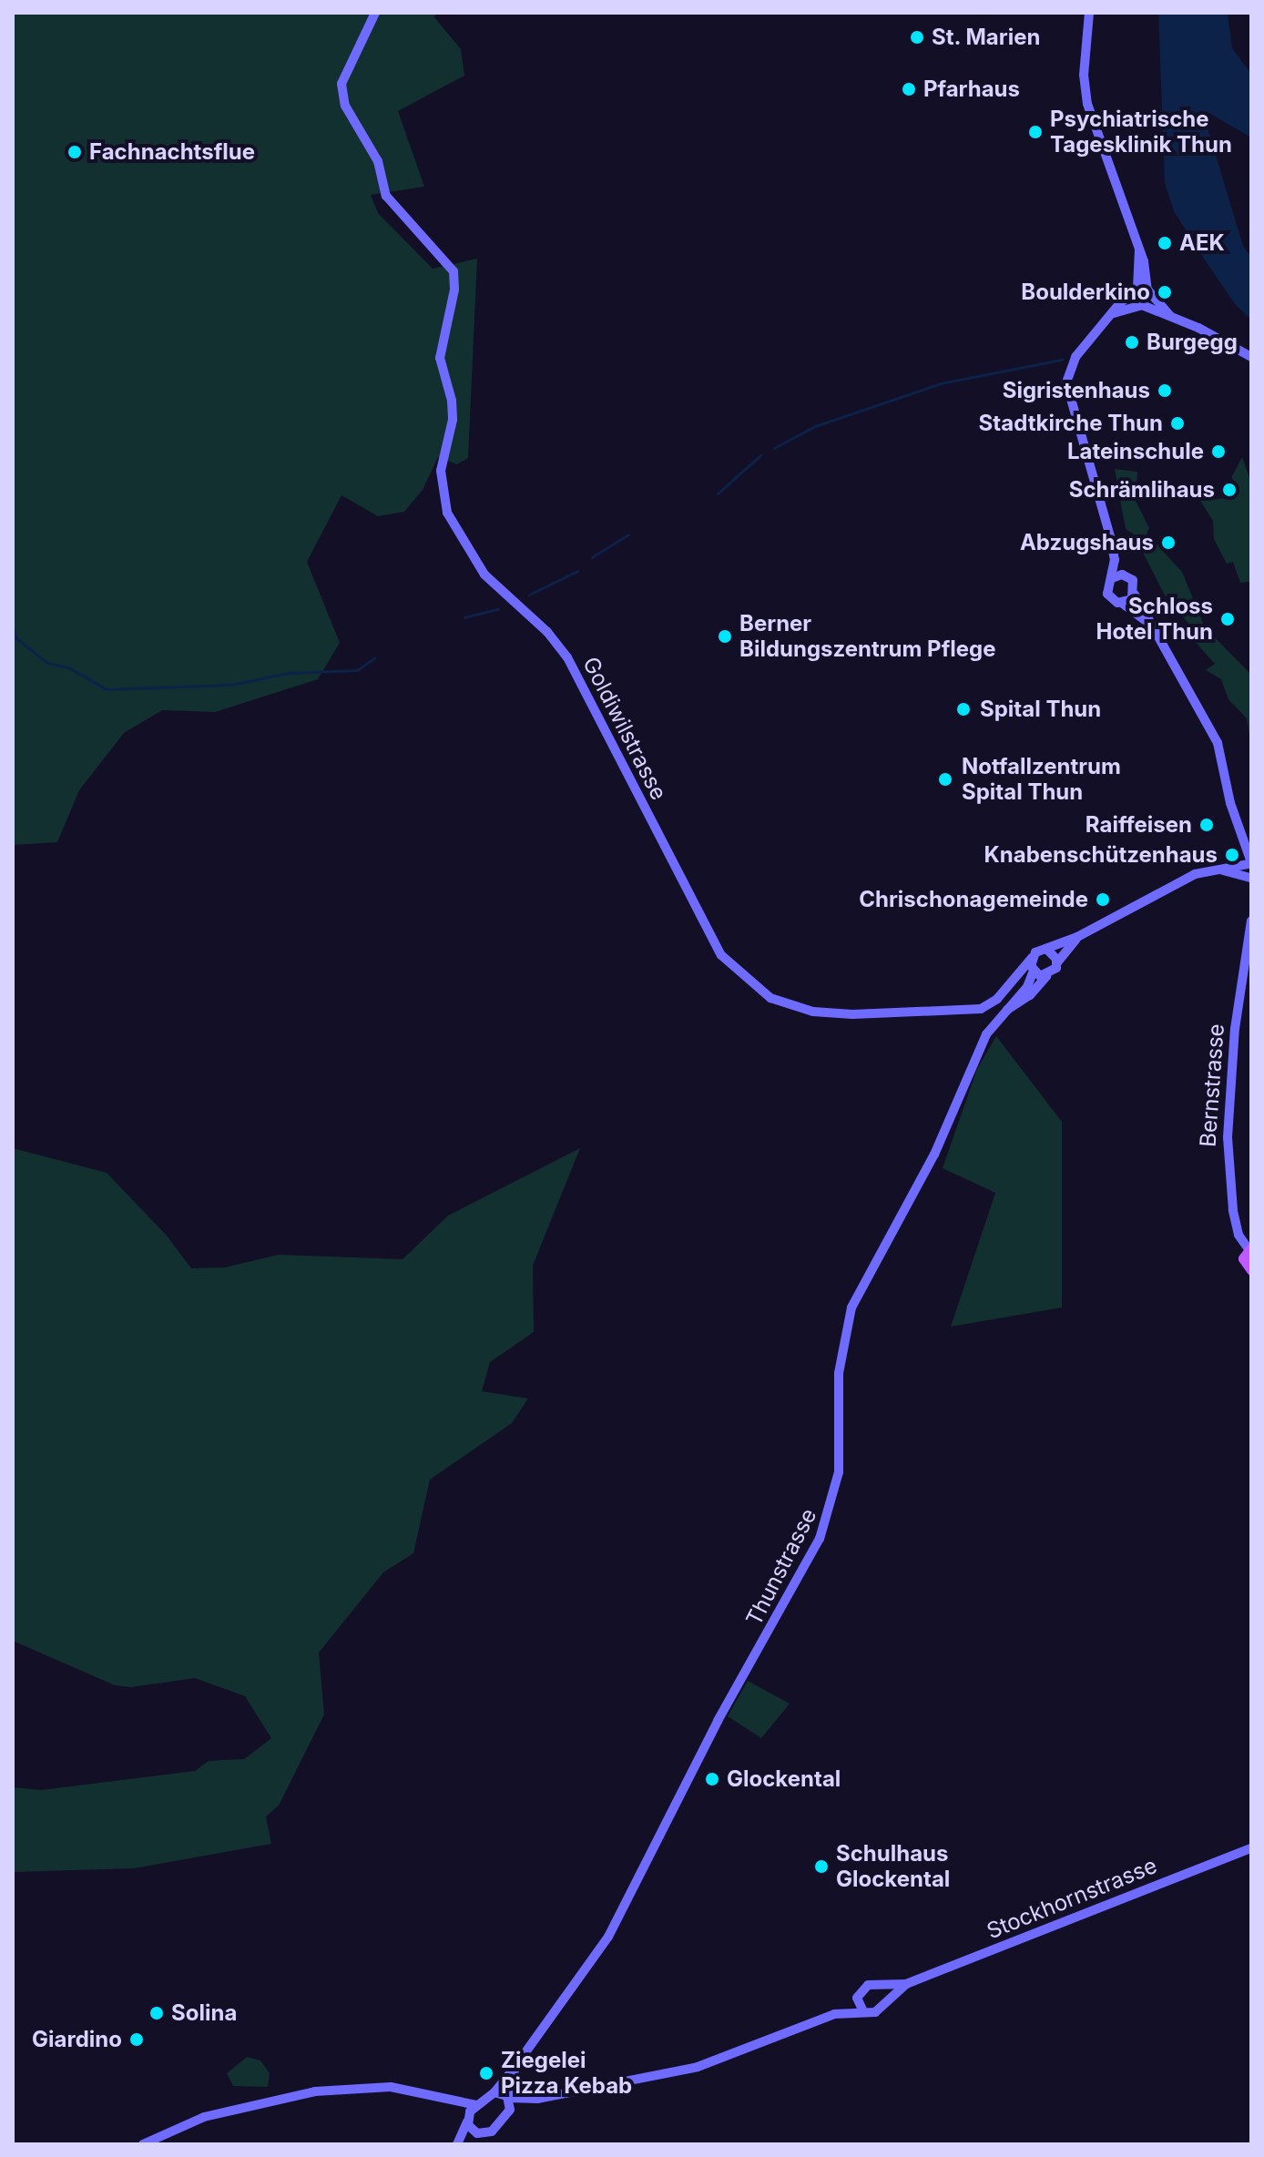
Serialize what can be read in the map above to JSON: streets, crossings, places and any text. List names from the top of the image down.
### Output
{
  "streets": {
    "main road": [
      "Goldiwilstrasse",
      "Bernstrasse",
      "Thunstrasse",
      "Stockhornstrasse"
    ]
  },
  "crossings": [
    ["Goldiwilstrasse", "Thunstrasse"]
  ],
  "places": [
    "St. Marien",
    "Pfarhaus",
    "Psychiatrische Tagesklinik Thun",
    "Fachnachtsflue",
    "AEK",
    "Boulderkino",
    "Burgegg",
    "Sigristenhaus",
    "Stadtkirche Thun",
    "Lateinschule",
    "Schrämlihaus",
    "Abzugshaus",
    "Schloss Hotel Thun",
    "Berner Bildungszentrum Pflege",
    "Spital Thun",
    "Notfallzentrum Spital Thun",
    "Raiffeisen",
    "Knabenschützenhaus",
    "Chrischonagemeinde",
    "Glockental",
    "Schulhaus Glockental",
    "Solina",
    "Giardino",
    "Ziegelei Pizza Kebab"
  ]
}
